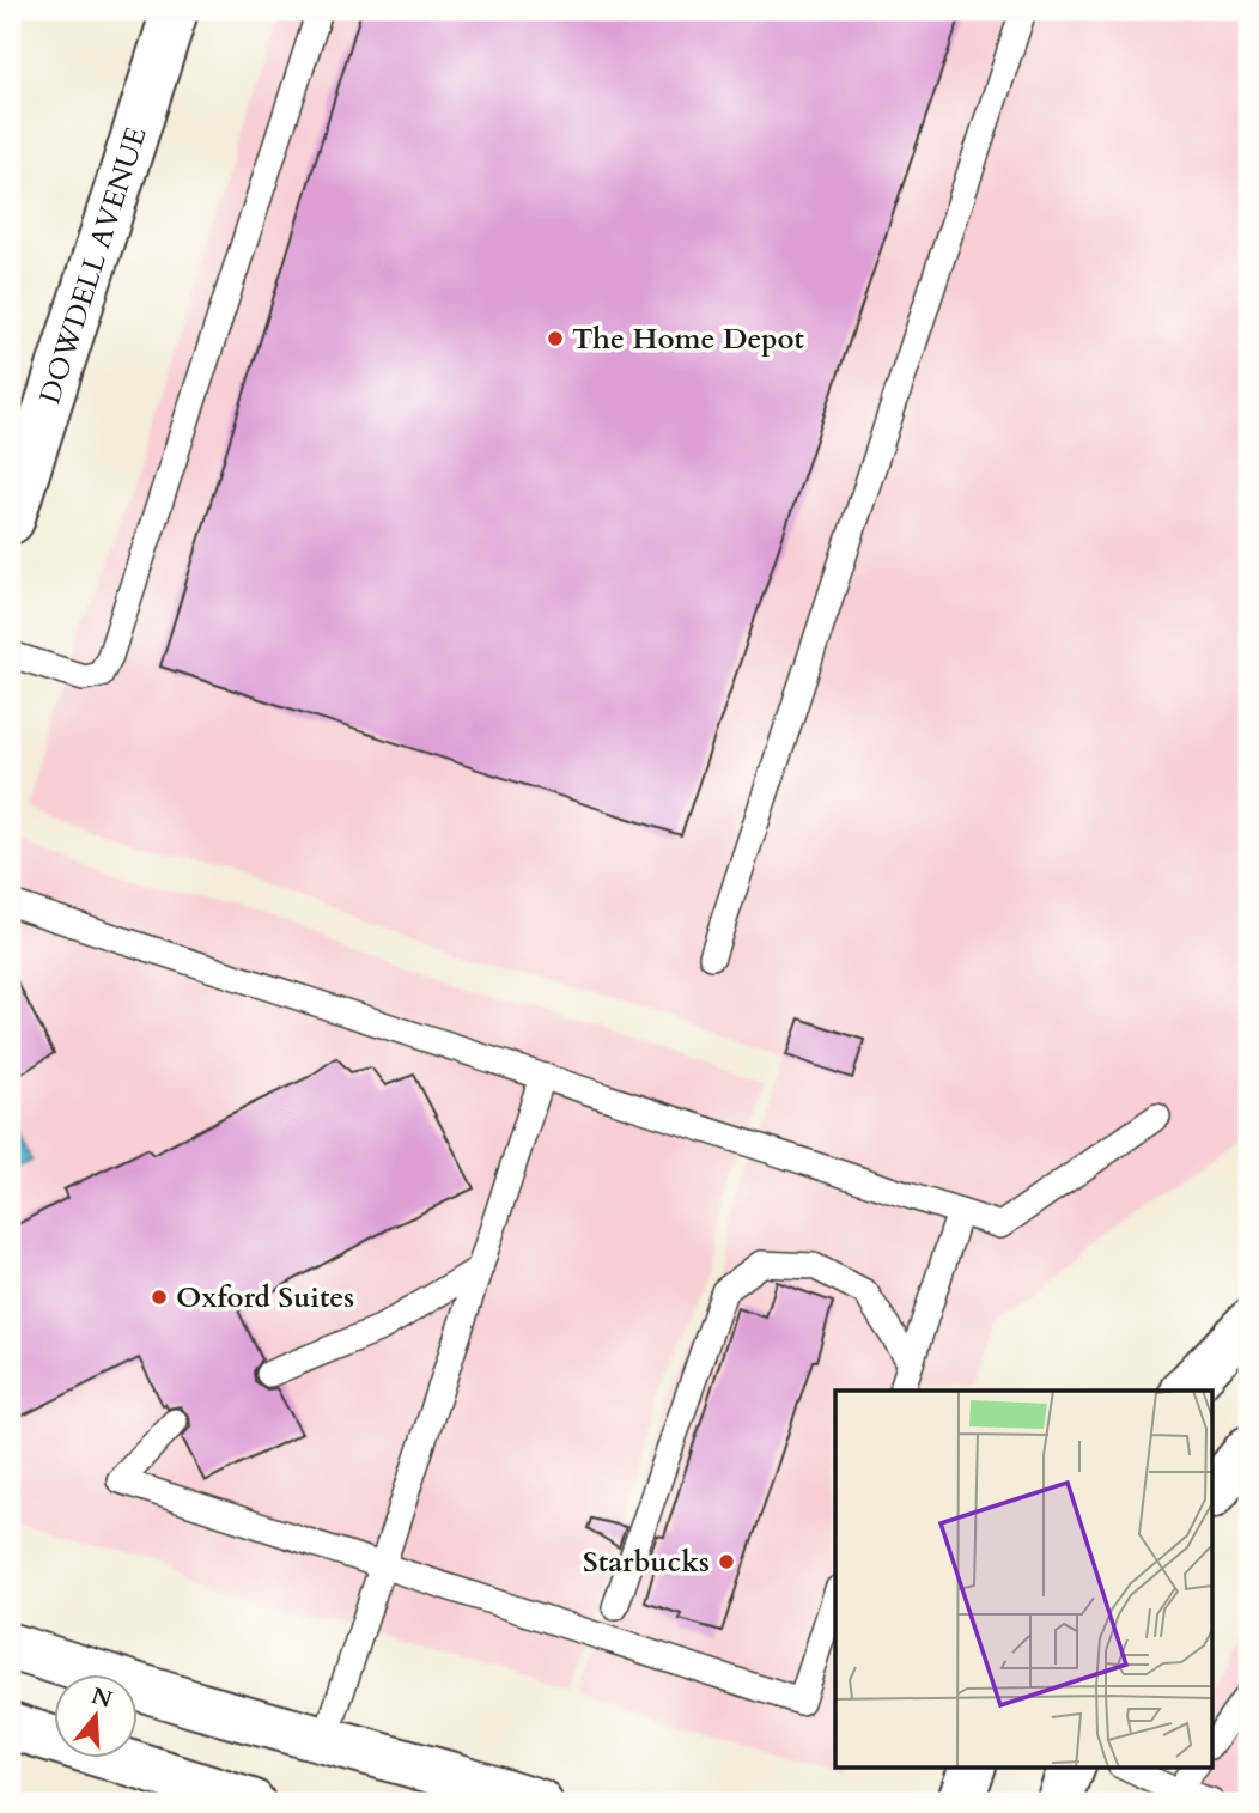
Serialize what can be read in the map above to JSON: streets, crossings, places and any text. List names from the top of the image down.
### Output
{
  "streets": {
    "street": ["DOWDELL AVENUE"]
  },
  "places": ["The Home Depot", "Oxford Suites", "Starbucks"],
  "north": "top"
}
